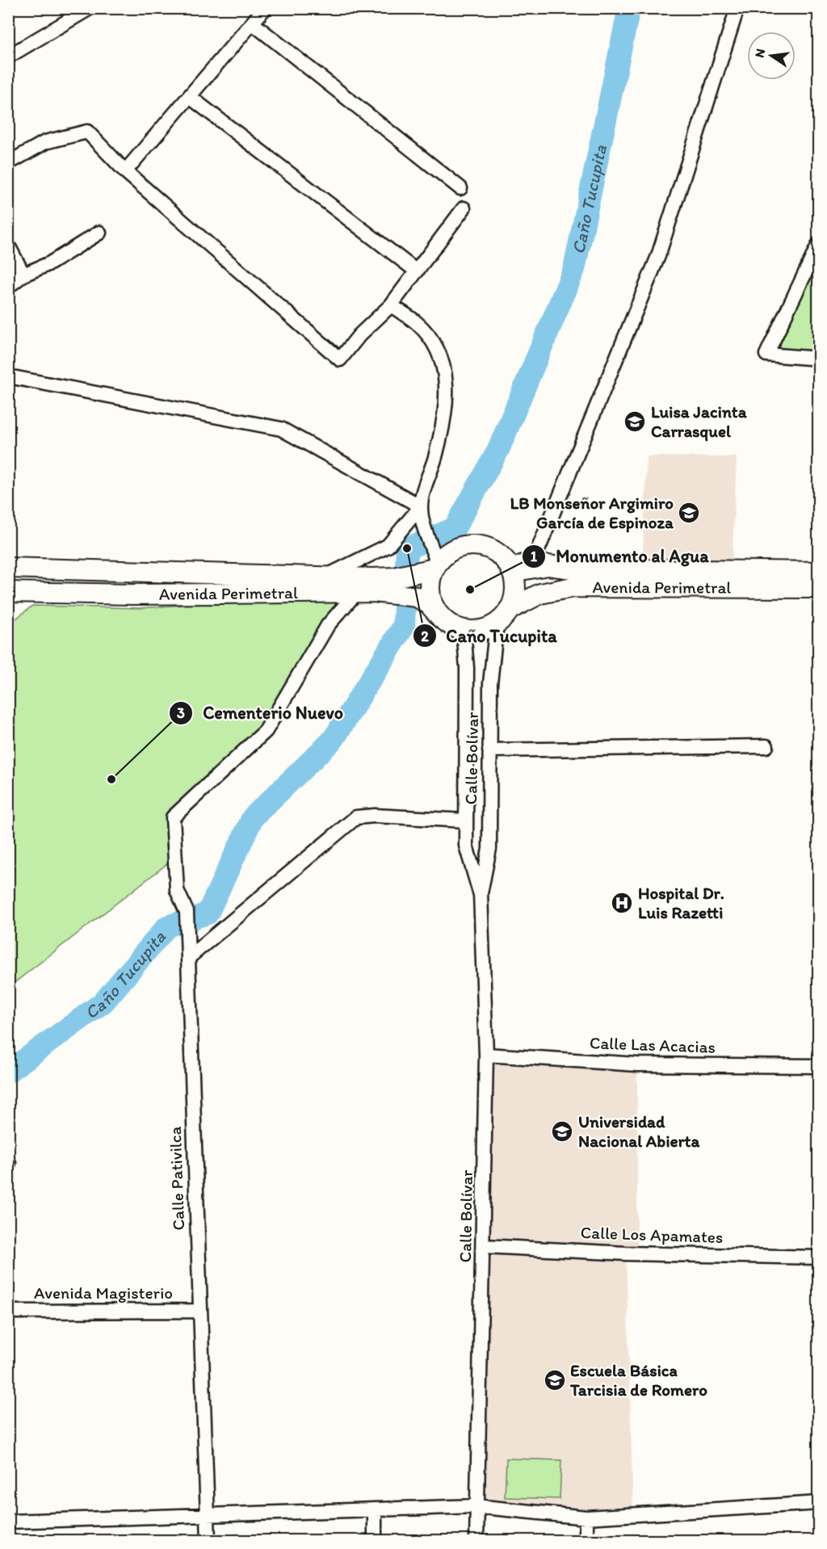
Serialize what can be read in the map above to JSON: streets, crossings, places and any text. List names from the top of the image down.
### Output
{
  "streets": {
    "street": [
      "Avenida Perimetral",
      "Calle Bolívar",
      "Calle Las Acacias",
      "Calle Pativilca",
      "Calle Los Apamates",
      "Avenida Magisterio"
    ]
  },
  "crossings": [
    ["Avenida Perimetral", "Calle Bolívar"],
    ["Avenida Perimetral", "Calle Pativilca"],
    ["Calle Bolívar", "Calle Las Acacias"],
    ["Calle Bolívar", "Calle Los Apamates"],
    ["Calle Pativilca", "Avenida Magisterio"]
  ],
  "water": ["Caño Tucupita"],
  "places": {
    "school or university": [
      "Luisa Jacinta Carrasquel",
      "LB Monseñor Argimiro García de Espinoza",
      "Universidad Nacional Abierta",
      "Escuela Básica Tarcisia de Romero"
    ],
    "other": ["Caño Tucupita", "Monumento al Agua", "Cementerio Nuevo"],
    "hospital": ["Hospital Dr. Luis Razetti"]
  },
  "north": "left"
}
